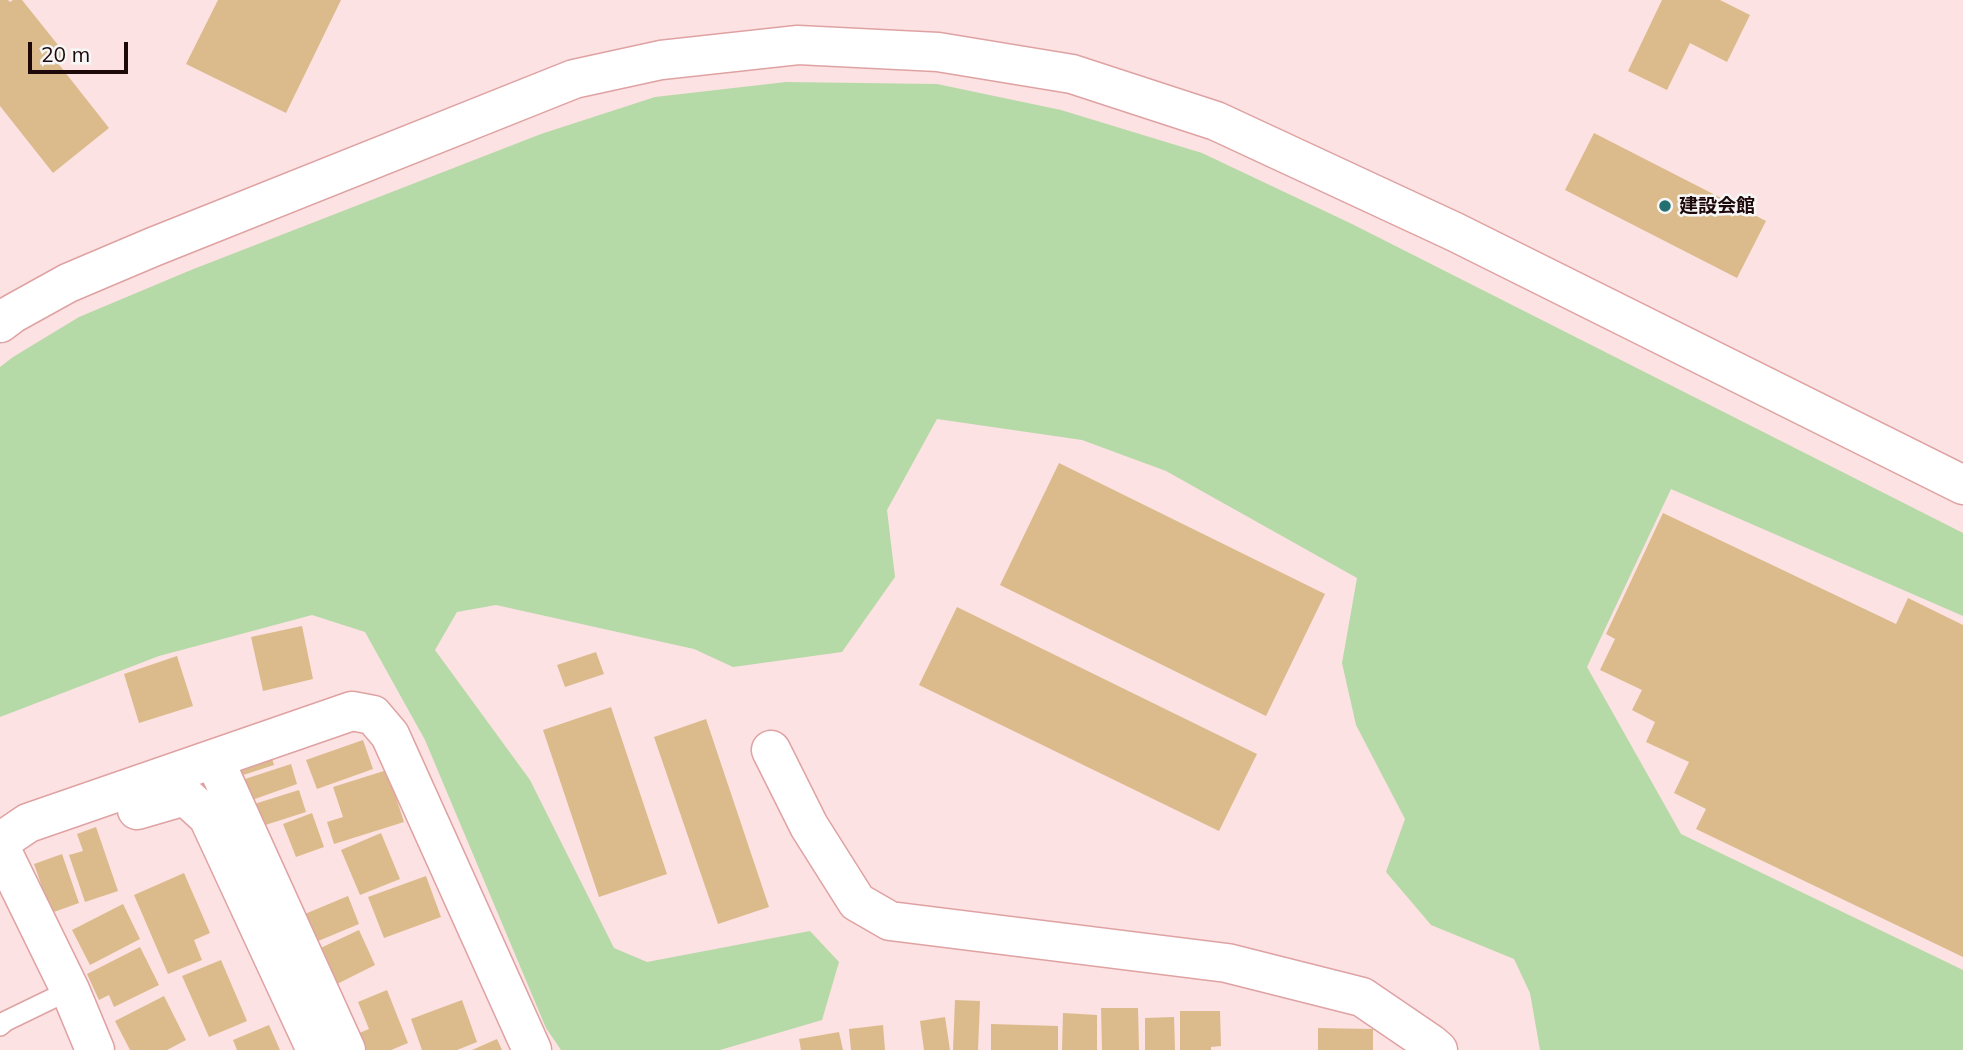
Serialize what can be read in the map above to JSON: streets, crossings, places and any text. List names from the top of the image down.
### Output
{
  "places": ["建設会館"],
  "scale_bar": "20 m"
}
